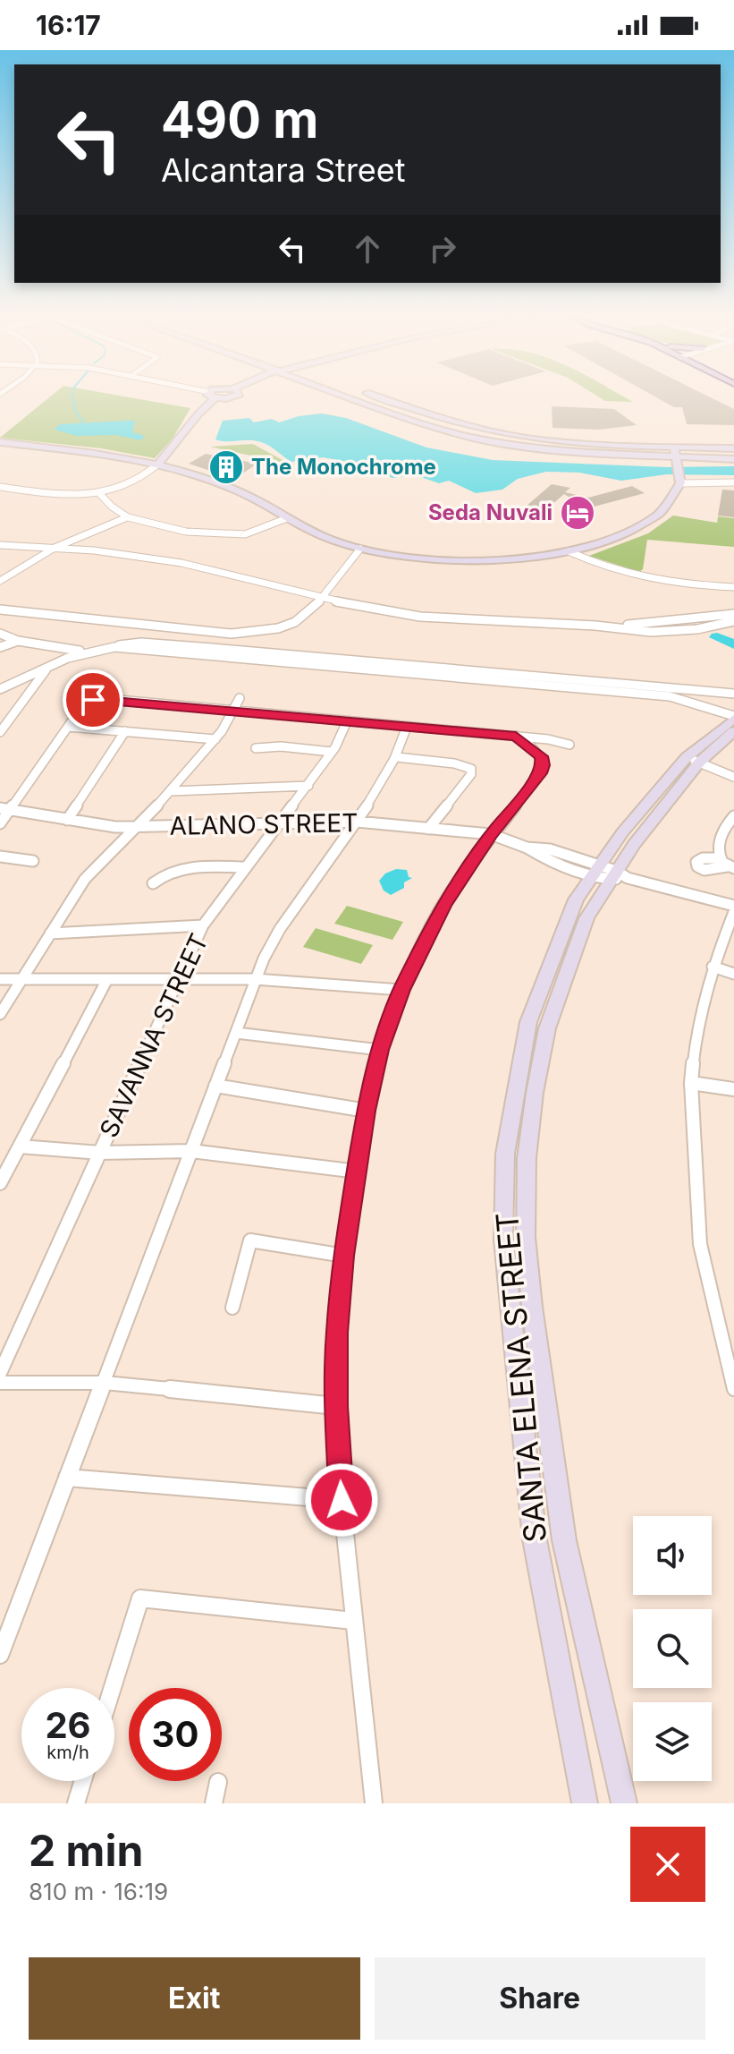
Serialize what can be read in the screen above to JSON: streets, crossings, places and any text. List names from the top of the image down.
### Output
{
  "streets": {
    "street": ["ALANO STREET", "SAVANNA STREET", "SANTA ELENA STREET"]
  },
  "crossings": [
    ["ALANO STREET", "SAVANNA STREET"],
    ["ALANO STREET", "SANTA ELENA STREET"]
  ],
  "places": {
    "building": ["The Monochrome"],
    "hotel": ["Seda Nuvali"]
  },
  "page": {
    "status": "16:17",
    "turn": ["490 m", "Alcantara Street"],
    "speed": "26 km/h",
    "limit": "30",
    "heading": ["2 min", "810 m · 16:19"],
    "buttons": ["Exit", "Share"]
  }
}
